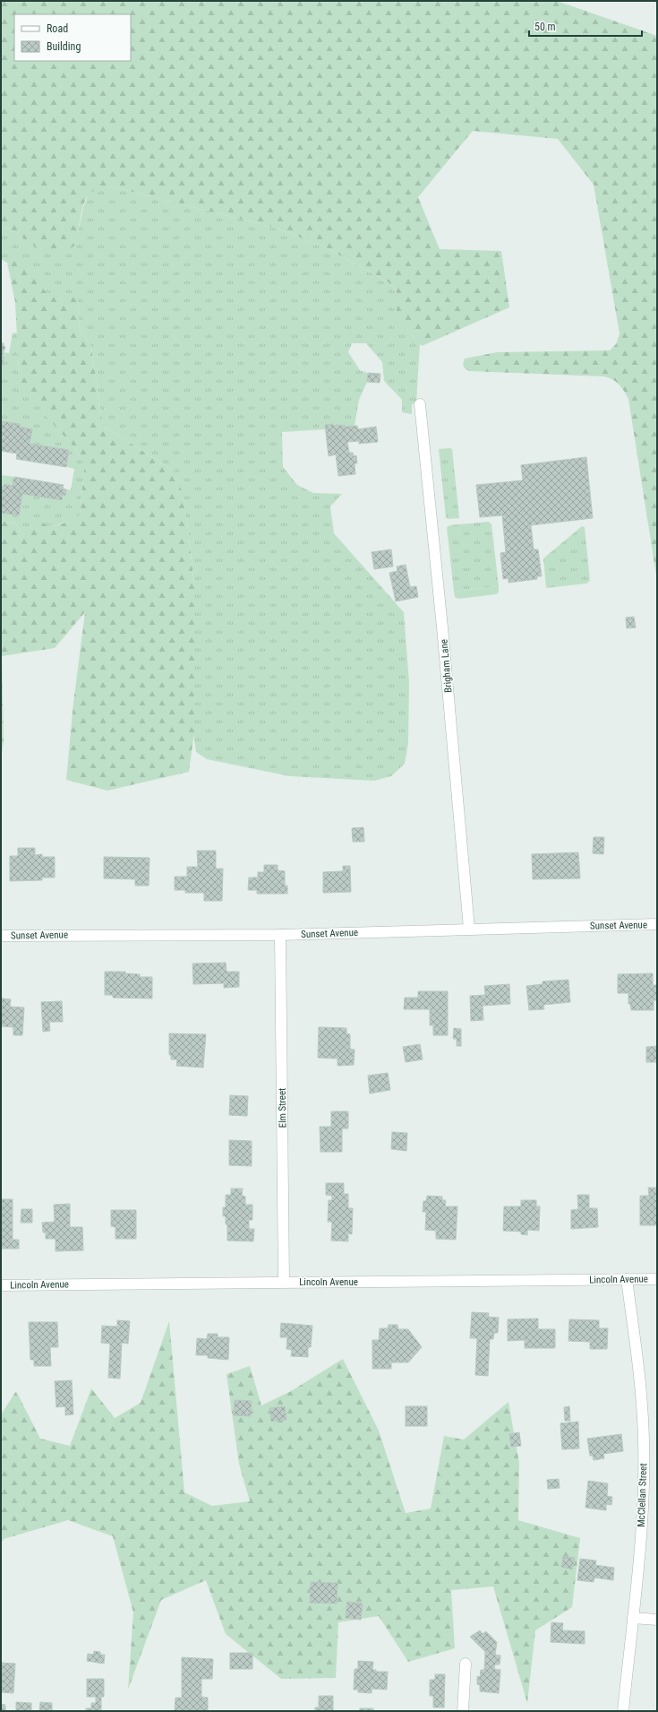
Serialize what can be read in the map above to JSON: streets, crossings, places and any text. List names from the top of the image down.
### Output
{
  "streets": {
    "street": [
      "Brigham Lane",
      "Sunset Avenue",
      "Elm Street",
      "Lincoln Avenue",
      "McClellan Street"
    ]
  },
  "crossings": [
    ["Brigham Lane", "Sunset Avenue"],
    ["Sunset Avenue", "Elm Street"],
    ["Elm Street", "Lincoln Avenue"],
    ["Lincoln Avenue", "McClellan Street"]
  ],
  "legend": ["Road", "Building"],
  "scale_bar": "50 m"
}
